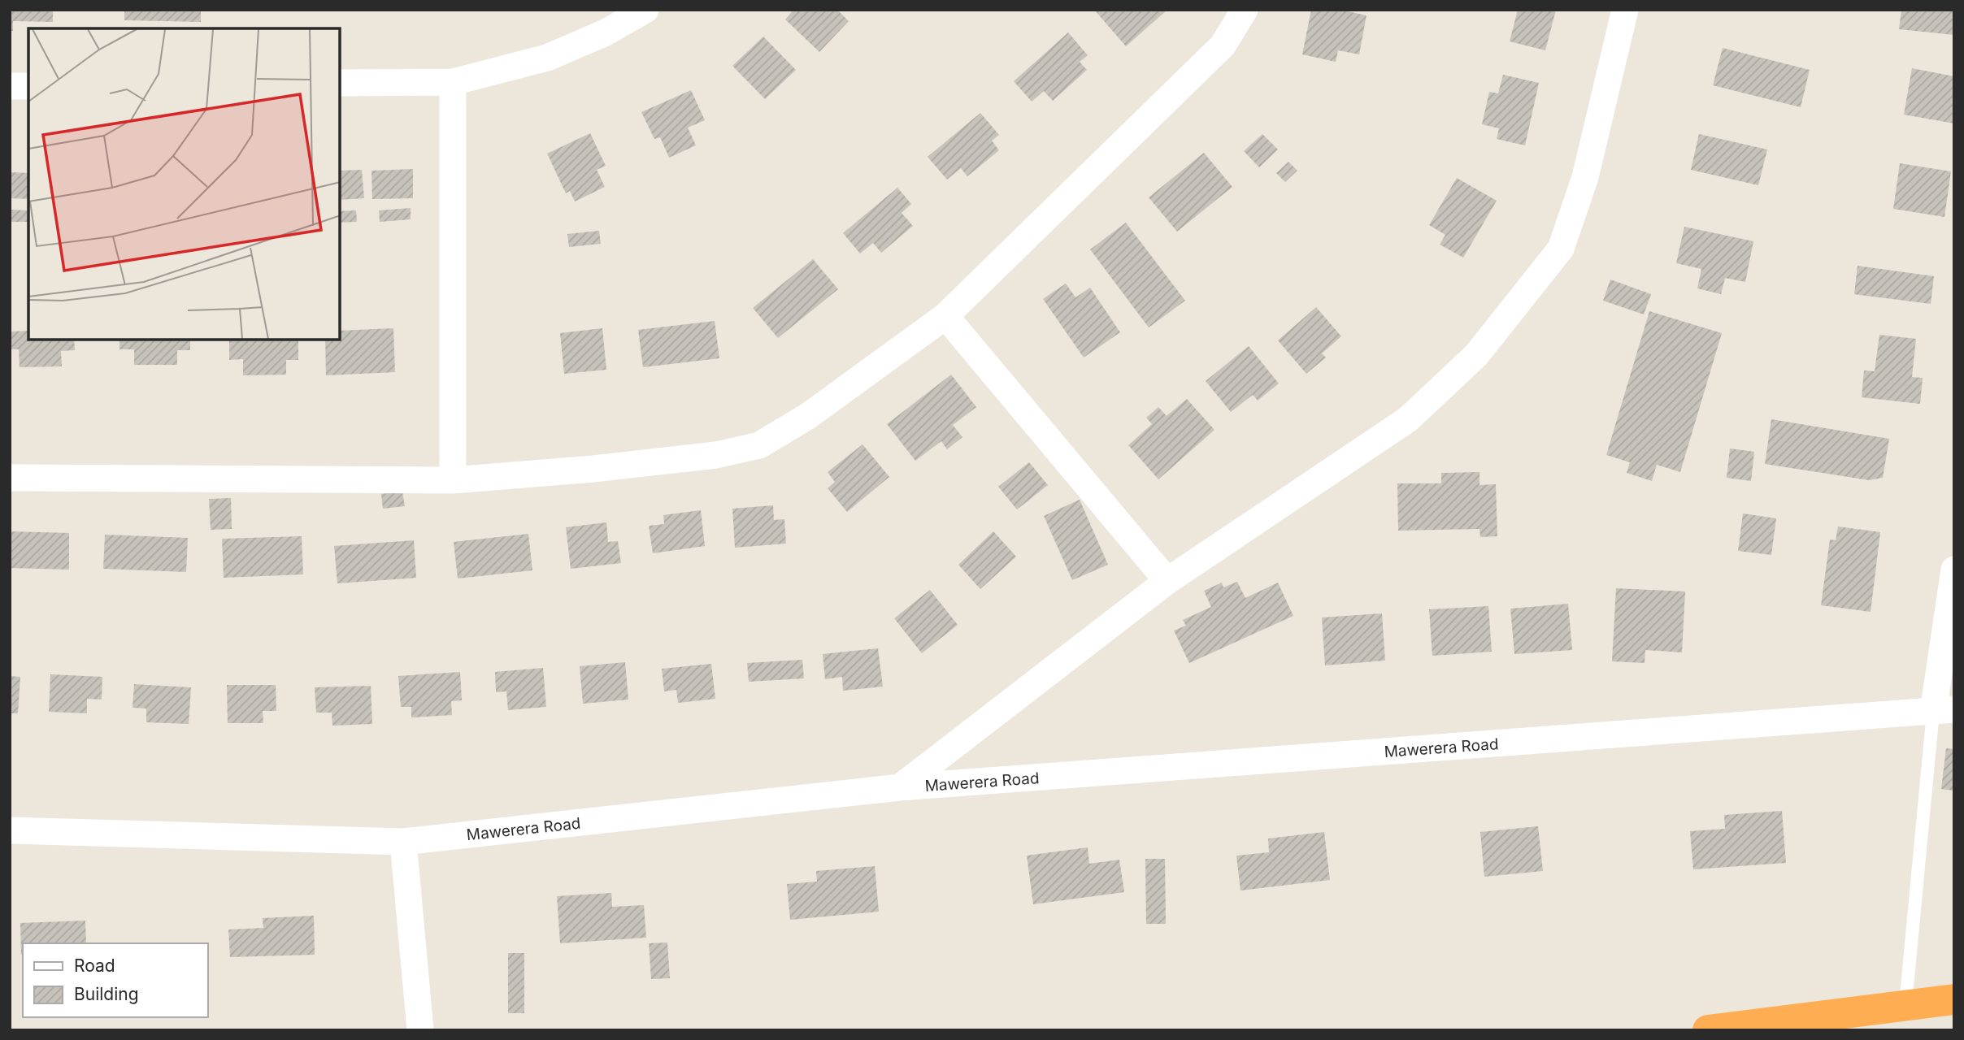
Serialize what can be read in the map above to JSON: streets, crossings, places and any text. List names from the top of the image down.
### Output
{
  "streets": {
    "street": ["Mawerera Road"]
  },
  "legend": ["Road", "Building"]
}
